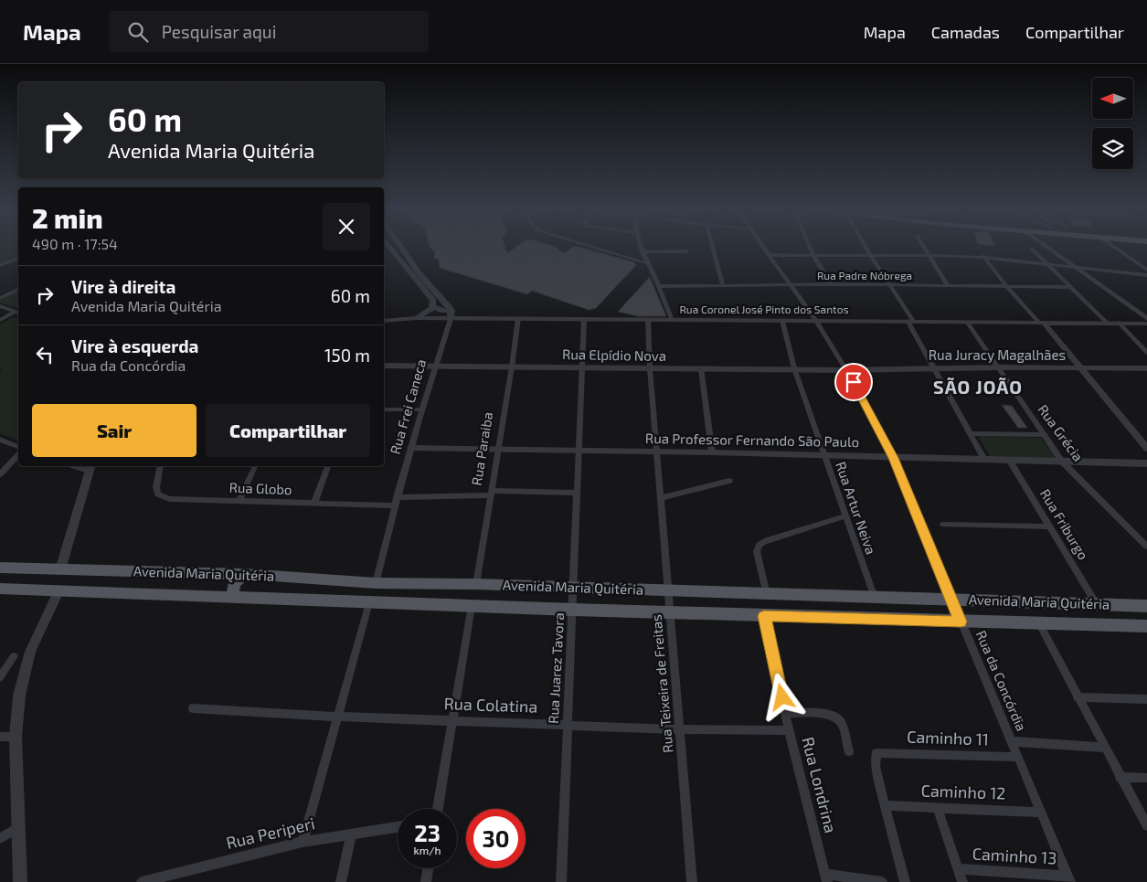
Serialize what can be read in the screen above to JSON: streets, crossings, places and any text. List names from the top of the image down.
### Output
{
  "streets": {
    "main road": ["Avenida Maria Quitéria"],
    "street": [
      "Rua Padre Nóbrega",
      "Rua Coronel José Pinto dos Santos",
      "Rua Elpídio Nova",
      "Rua Juracy Magalhães",
      "Rua Frei Caneca",
      "Rua Grécia",
      "Rua Professor Fernando São Paulo",
      "Rua Paraiba",
      "Rua Globo",
      "Rua Artur Neiva",
      "Rua Friburgo",
      "Rua Juarez Tavora",
      "Rua da Concórdia",
      "Rua Teixeira de Freitas",
      "Rua Colatina",
      "Caminho 11",
      "Rua Londrina",
      "Caminho 12",
      "Rua Periperi",
      "Caminho 13"
    ]
  },
  "crossings": [
    ["Rua Padre Nóbrega", "Rua da Concórdia"],
    ["Rua Coronel José Pinto dos Santos", "Rua Frei Caneca"],
    ["Rua Coronel José Pinto dos Santos", "Rua Grécia"],
    ["Rua Coronel José Pinto dos Santos", "Rua Paraiba"],
    ["Rua Coronel José Pinto dos Santos", "Rua Artur Neiva"],
    ["Rua Coronel José Pinto dos Santos", "Rua Juarez Tavora"],
    ["Rua Coronel José Pinto dos Santos", "Rua da Concórdia"],
    ["Rua Coronel José Pinto dos Santos", "Rua Teixeira de Freitas"],
    ["Rua Elpídio Nova", "Rua Juracy Magalhães"],
    ["Rua Elpídio Nova", "Rua Frei Caneca"],
    ["Rua Elpídio Nova", "Rua Paraiba"],
    ["Rua Elpídio Nova", "Rua Artur Neiva"],
    ["Rua Elpídio Nova", "Rua Juarez Tavora"],
    ["Rua Elpídio Nova", "Rua da Concórdia"],
    ["Rua Elpídio Nova", "Rua Teixeira de Freitas"],
    ["Rua Juracy Magalhães", "Rua Grécia"],
    ["Rua Juracy Magalhães", "Rua da Concórdia"],
    ["Rua Frei Caneca", "Rua Professor Fernando São Paulo"],
    ["Rua Frei Caneca", "Rua Globo"],
    ["Rua Frei Caneca", "Avenida Maria Quitéria"],
    ["Rua Grécia", "Rua Professor Fernando São Paulo"],
    ["Rua Professor Fernando São Paulo", "Rua Paraiba"],
    ["Rua Professor Fernando São Paulo", "Rua Artur Neiva"],
    ["Rua Professor Fernando São Paulo", "Rua Friburgo"],
    ["Rua Professor Fernando São Paulo", "Rua Juarez Tavora"],
    ["Rua Professor Fernando São Paulo", "Rua da Concórdia"],
    ["Rua Professor Fernando São Paulo", "Rua Teixeira de Freitas"],
    ["Rua Paraiba", "Avenida Maria Quitéria"],
    ["Rua Artur Neiva", "Avenida Maria Quitéria"],
    ["Rua Friburgo", "Avenida Maria Quitéria"],
    ["Avenida Maria Quitéria", "Rua Juarez Tavora"],
    ["Avenida Maria Quitéria", "Rua da Concórdia"],
    ["Avenida Maria Quitéria", "Rua Teixeira de Freitas"],
    ["Avenida Maria Quitéria", "Rua Londrina"],
    ["Rua Juarez Tavora", "Rua Colatina"],
    ["Rua da Concórdia", "Caminho 11"],
    ["Rua da Concórdia", "Caminho 12"],
    ["Rua da Concórdia", "Caminho 13"],
    ["Rua Teixeira de Freitas", "Rua Colatina"],
    ["Rua Colatina", "Rua Londrina"],
    ["Caminho 11", "Caminho 12"]
  ],
  "districts": ["SÃO JOÃO"],
  "north": "left",
  "page": {
    "header": "Mapa",
    "search": "Pesquisar aqui",
    "nav": ["Mapa", "Camadas", "Compartilhar"],
    "turn": ["60 m", "Avenida Maria Quitéria"],
    "heading": ["2 min", "490 m · 17:54"],
    "list": [
      {
        "name": "Vire à direita",
        "note": "Avenida Maria Quitéria",
        "value": "60 m"
      },
      {
        "name": "Vire à esquerda",
        "note": "Rua da Concórdia",
        "value": "150 m"
      }
    ],
    "buttons": ["Sair", "Compartilhar"],
    "speed": "23 km/h",
    "limit": "30"
  }
}
